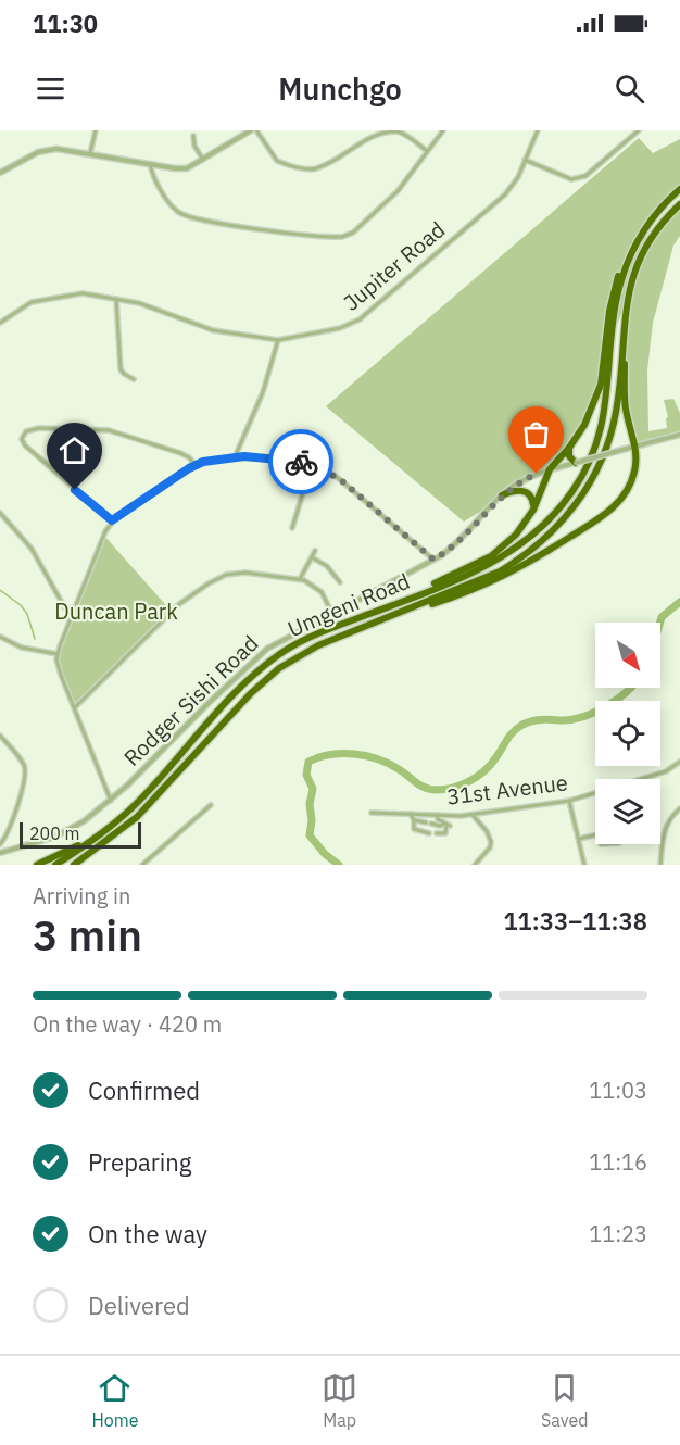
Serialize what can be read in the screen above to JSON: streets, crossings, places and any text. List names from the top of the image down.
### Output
{
  "streets": {
    "highway": ["Umgeni Road"],
    "street": ["Jupiter Road", "Rodger Sishi Road", "31st Avenue"]
  },
  "parks": ["Duncan Park"],
  "scale_bar": "200 m",
  "north": "bottom right",
  "page": {
    "status": "11:30",
    "header": "Munchgo",
    "scale": "200 m",
    "heading": ["3 min", "Arriving in", "11:33–11:38"],
    "bar": "On the way · 420 m",
    "list": [
      ["Confirmed", "11:03"],
      ["Preparing", "11:16"],
      ["On the way", "11:23"],
      "Delivered"
    ],
    "tabs": ["Home", "Map", "Saved"]
  }
}
